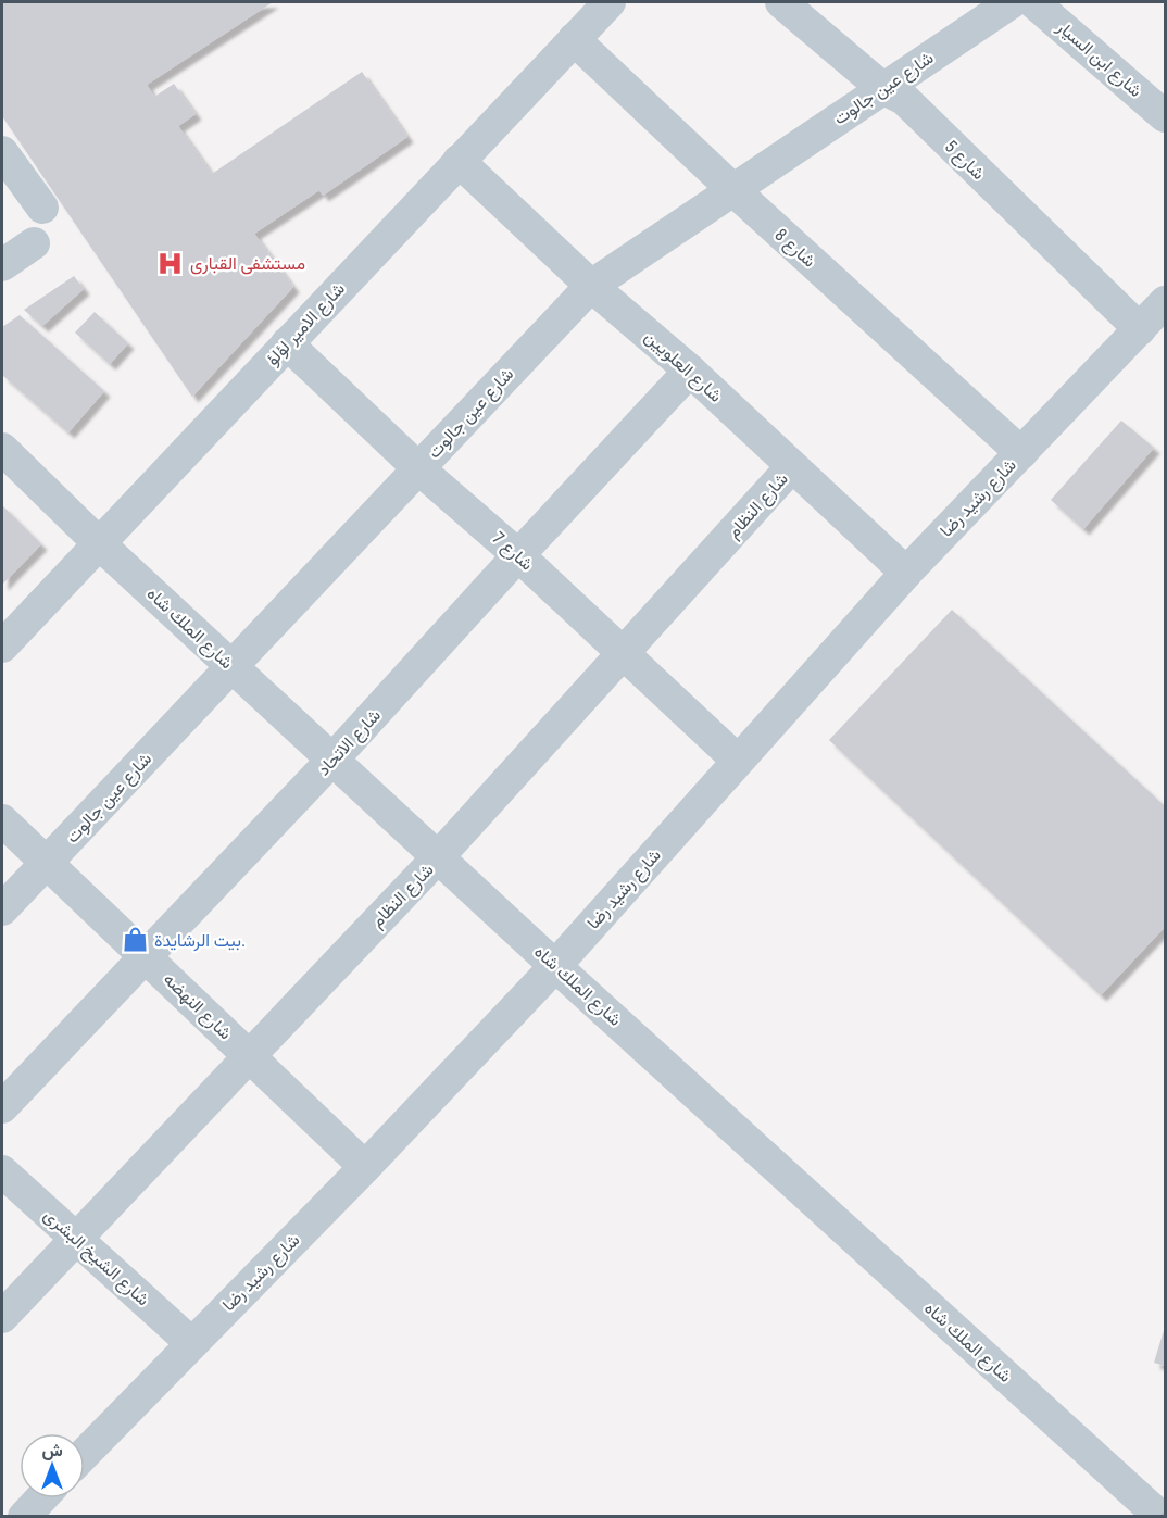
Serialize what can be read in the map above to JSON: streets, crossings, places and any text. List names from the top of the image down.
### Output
{
  "streets": {
    "street": [
      "شارع ابن السيار",
      "شارع عين جالوت",
      "شارع 5",
      "شارع 8",
      "شارع الامير لؤلؤ",
      "شارع العلويين",
      "شارع رشيد رضا",
      "شارع النظام",
      "شارع 7",
      "شارع الملك شاه",
      "شارع الاتحاد",
      "شارع النهضه",
      "شارع الشيخ البشرى"
    ]
  },
  "crossings": [
    ["شارع عين جالوت", "شارع 5"],
    ["شارع عين جالوت", "شارع 8"],
    ["شارع عين جالوت", "شارع العلويين"],
    ["شارع عين جالوت", "شارع 7"],
    ["شارع عين جالوت", "شارع الملك شاه"],
    ["شارع عين جالوت", "شارع النهضه"],
    ["شارع 5", "شارع رشيد رضا"],
    ["شارع 8", "شارع الامير لؤلؤ"],
    ["شارع 8", "شارع رشيد رضا"],
    ["شارع الامير لؤلؤ", "شارع العلويين"],
    ["شارع الامير لؤلؤ", "شارع 7"],
    ["شارع الامير لؤلؤ", "شارع الملك شاه"],
    ["شارع العلويين", "شارع رشيد رضا"],
    ["شارع العلويين", "شارع النظام"],
    ["شارع العلويين", "شارع الاتحاد"],
    ["شارع رشيد رضا", "شارع 7"],
    ["شارع رشيد رضا", "شارع الملك شاه"],
    ["شارع رشيد رضا", "شارع النهضه"],
    ["شارع رشيد رضا", "شارع الشيخ البشرى"],
    ["شارع النظام", "شارع 7"],
    ["شارع النظام", "شارع الملك شاه"],
    ["شارع النظام", "شارع النهضه"],
    ["شارع النظام", "شارع الشيخ البشرى"],
    ["شارع 7", "شارع الاتحاد"],
    ["شارع الملك شاه", "شارع الاتحاد"],
    ["شارع الاتحاد", "شارع النهضه"]
  ],
  "places": {
    "hospital": ["مستشفى القبارى"],
    "shop": ["بيت الرشايدة."]
  },
  "north": "top"
}
